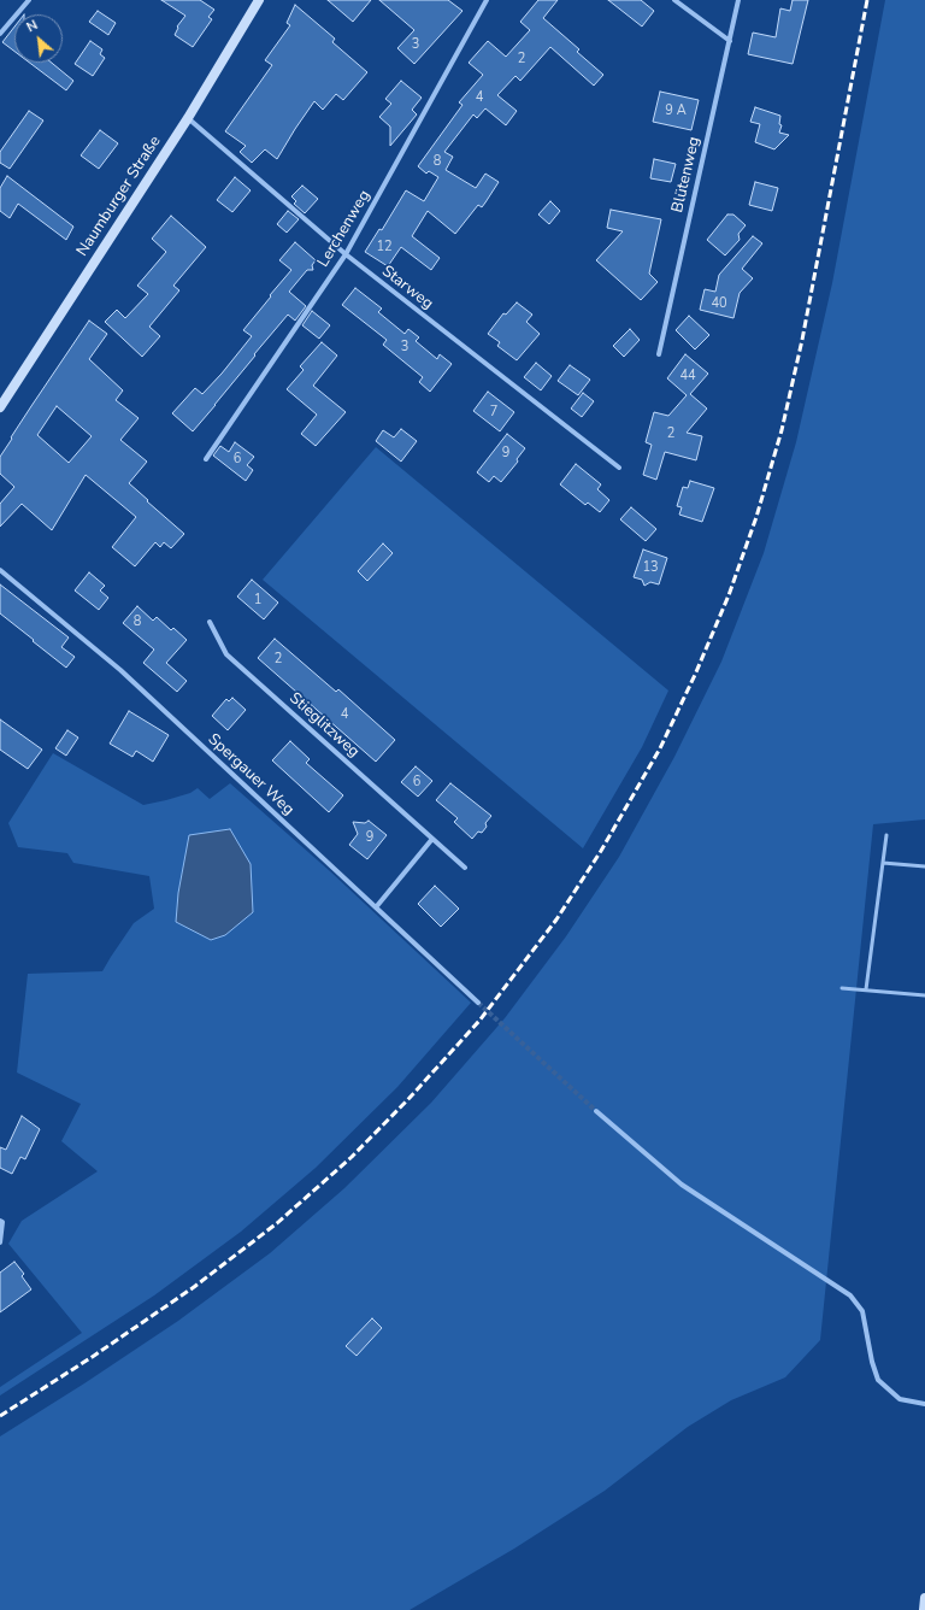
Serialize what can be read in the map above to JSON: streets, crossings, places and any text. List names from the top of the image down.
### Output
{
  "streets": {
    "street": [
      "Blütenweg",
      "Naumburger Straße",
      "Lerchenweg",
      "Starweg",
      "Stieglitzweg",
      "Spergauer Weg"
    ]
  },
  "crossings": [
    ["Naumburger Straße", "Starweg"],
    ["Lerchenweg", "Starweg"]
  ],
  "house_numbers": [
    "3",
    "2",
    "4",
    "9 A",
    "8",
    "12",
    "40",
    "3",
    "44",
    "7",
    "2",
    "9",
    "6",
    "13",
    "1",
    "8",
    "2",
    "4",
    "6",
    "9"
  ],
  "north": "top left"
}
